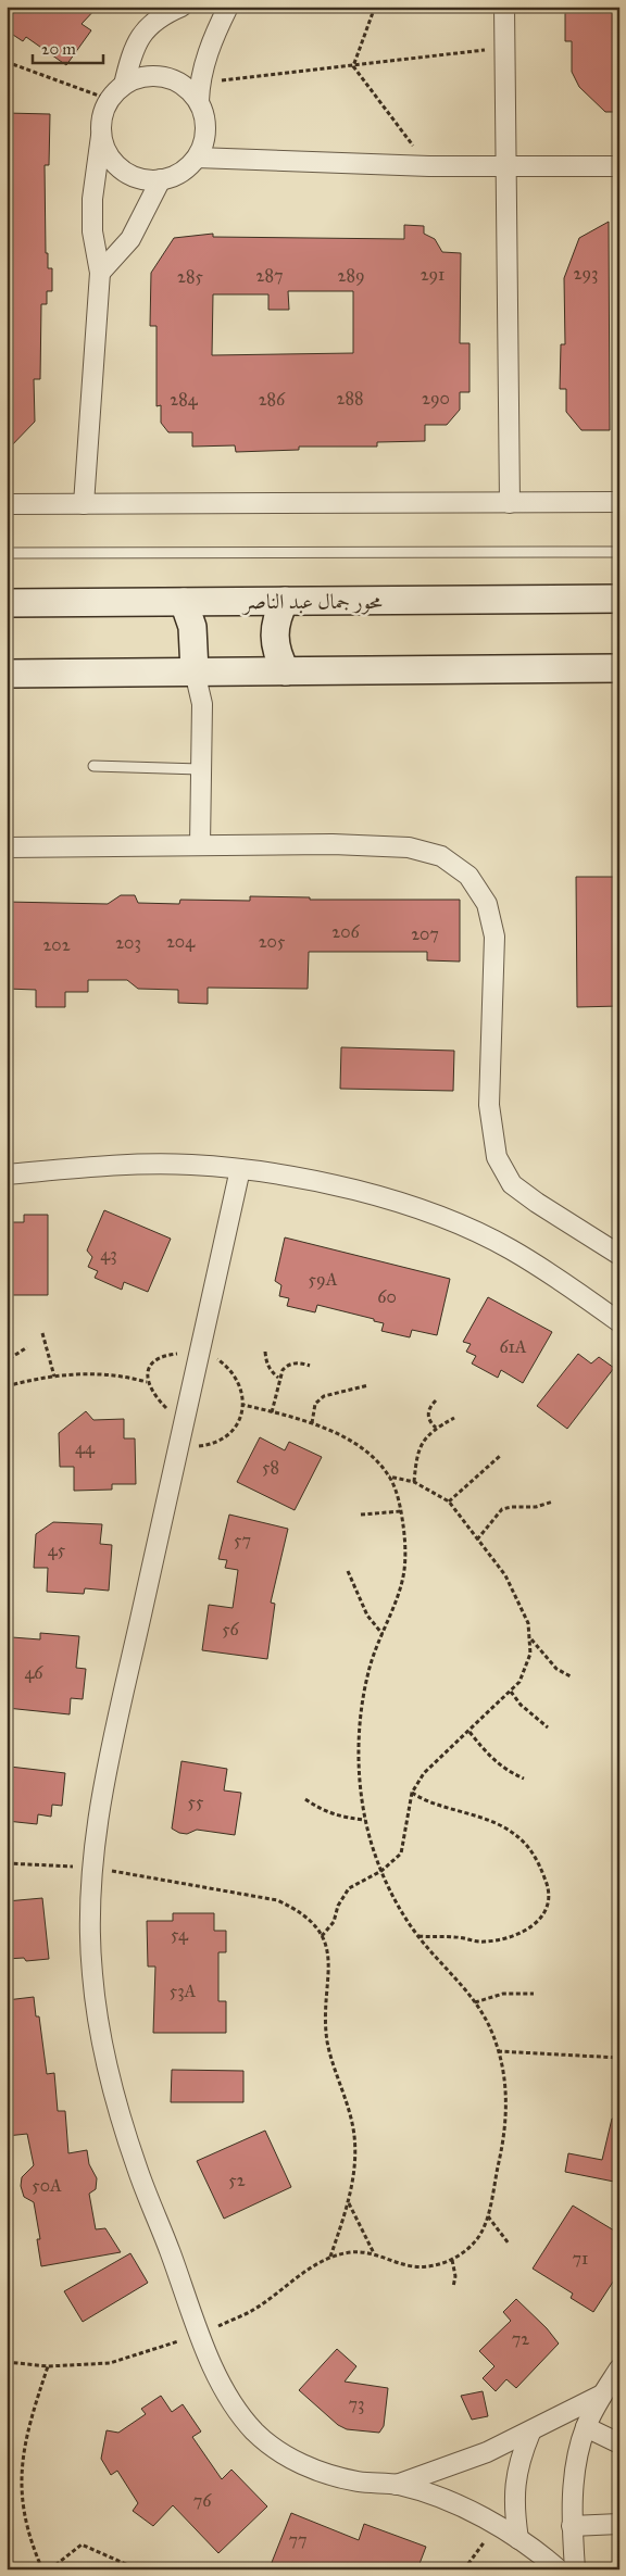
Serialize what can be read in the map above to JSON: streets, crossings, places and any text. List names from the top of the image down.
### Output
{
  "streets": {
    "main road": ["محور جمال عبد الناصر"]
  },
  "house_numbers": [
    "293",
    "291",
    "287",
    "289",
    "285",
    "288",
    "290",
    "284",
    "286",
    "206",
    "207",
    "204",
    "205",
    "203",
    "202",
    "43",
    "59A",
    "60",
    "61A",
    "44",
    "58",
    "57",
    "45",
    "56",
    "46",
    "55",
    "54",
    "53A",
    "52",
    "50A",
    "71",
    "72",
    "73",
    "76",
    "77"
  ],
  "scale_bar": "20 m"
}
